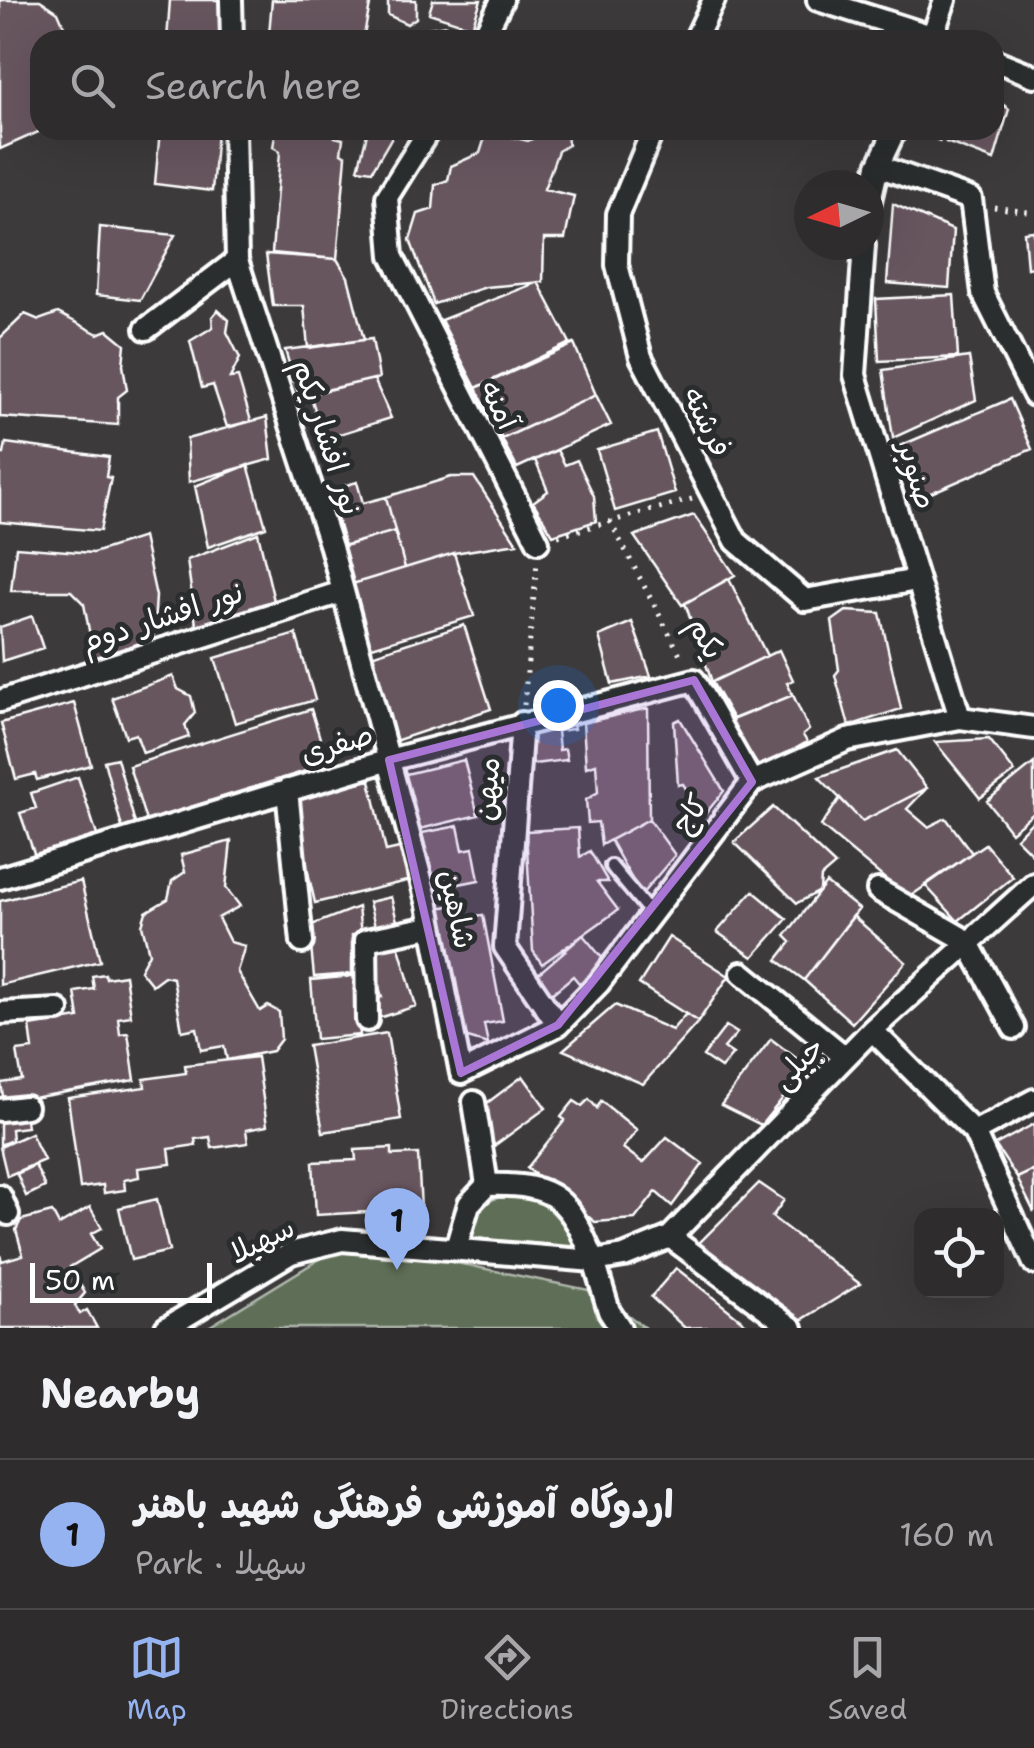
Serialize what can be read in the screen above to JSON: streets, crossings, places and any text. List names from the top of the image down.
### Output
{
  "streets": {
    "street": [
      "آمنه",
      "فرشته",
      "نور افشار یکم",
      "صنوبر",
      "نور افشار دوم",
      "یکم",
      "صفری",
      "میهن",
      "کاج",
      "شاهین",
      "جبلی",
      "سهیلا"
    ]
  },
  "crossings": [
    ["آمنه", "میهن"],
    ["فرشته", "صنوبر"],
    ["نور افشار یکم", "نور افشار دوم"],
    ["نور افشار یکم", "صفری"],
    ["نور افشار یکم", "شاهین"],
    ["صنوبر", "کاج"],
    ["یکم", "صفری"],
    ["یکم", "کاج"],
    ["صفری", "میهن"],
    ["صفری", "شاهین"],
    ["میهن", "کاج"],
    ["کاج", "شاهین"],
    ["جبلی", "سهیلا"]
  ],
  "scale_bar": "50 m",
  "north": "left",
  "page": {
    "search": "Search here",
    "pins": "1",
    "scale": "50 m",
    "heading": "Nearby",
    "list": [
      {
        "mark": "1",
        "name": "اردوگاه آموزشی فرهنگی شهید باهنر",
        "note": "Park · سهیلا",
        "value": "160 m"
      }
    ],
    "nav": ["Map", "Directions", "Saved"]
  }
}
